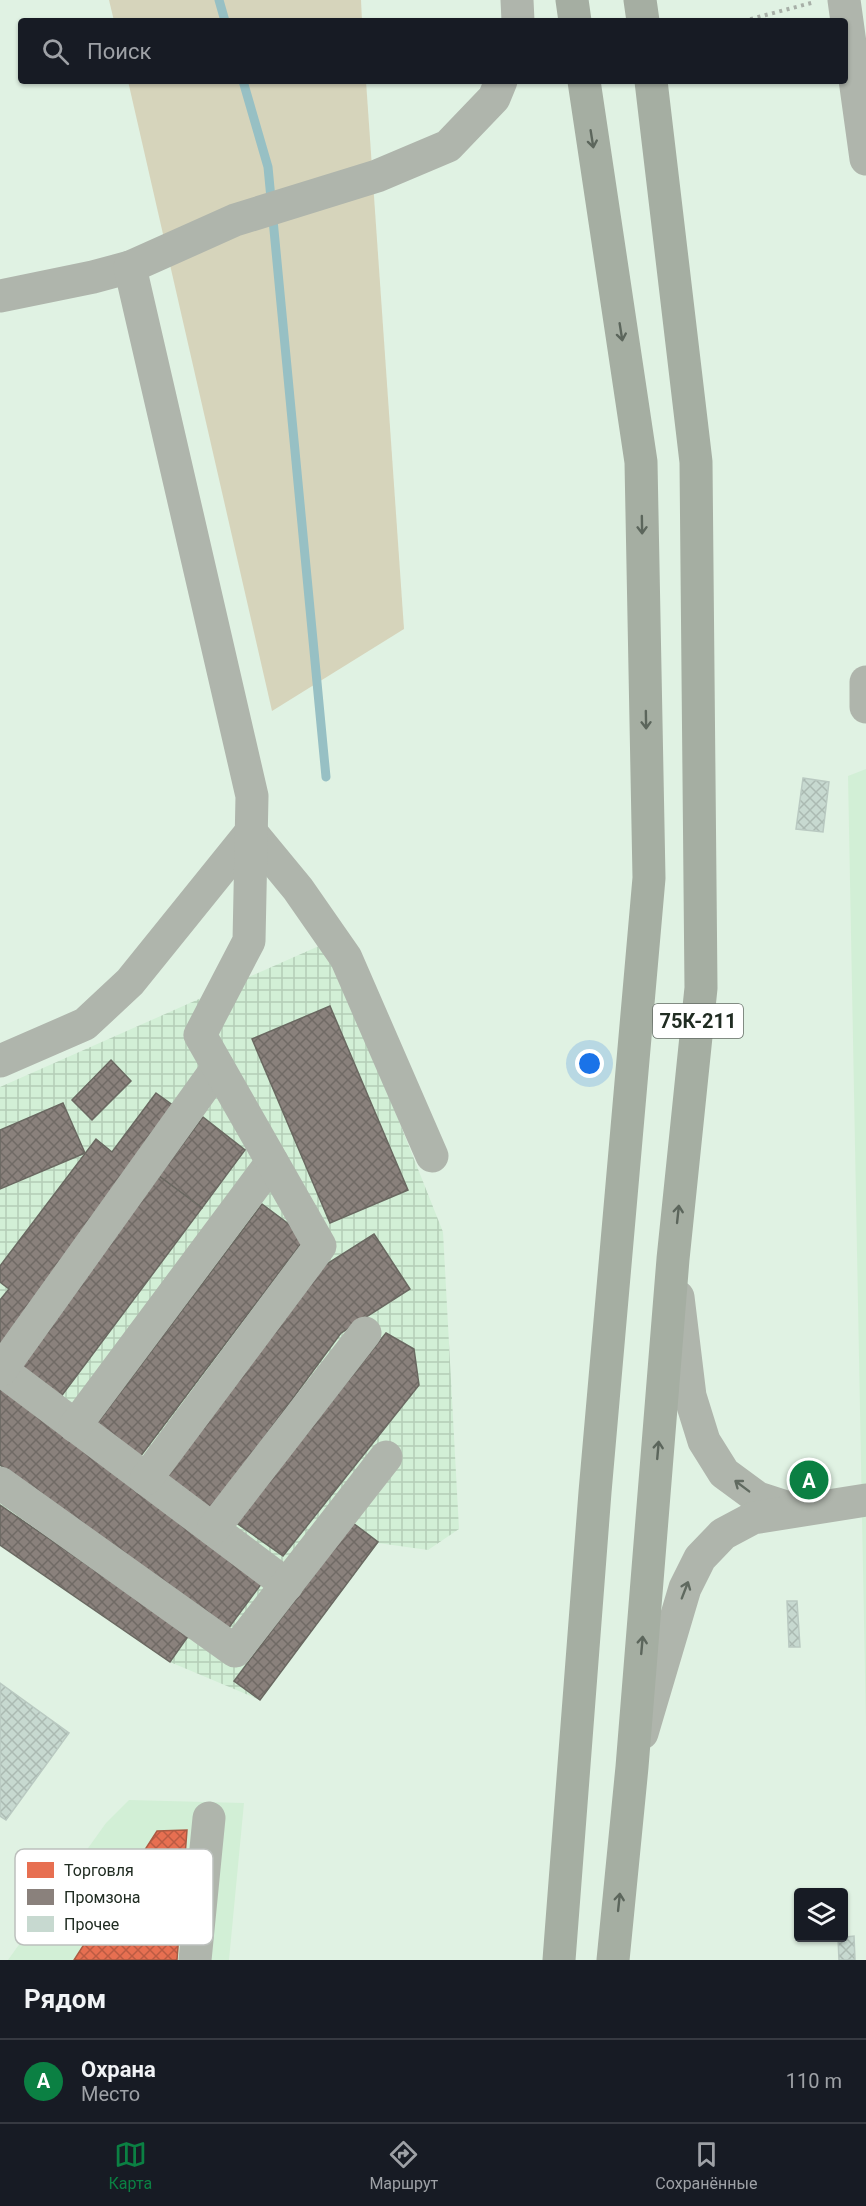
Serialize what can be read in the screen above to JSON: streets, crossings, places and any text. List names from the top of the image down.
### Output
{
  "streets": {
    "main road": ["75К-211"]
  },
  "legend": ["Торговля", "Промзона", "Прочее"],
  "page": {
    "search": "Поиск",
    "pins": "A",
    "heading": "Рядом",
    "list": [
      {
        "mark": "A",
        "name": "Охрана",
        "note": "Место",
        "value": "110 m"
      }
    ],
    "nav": ["Карта", "Маршрут", "Сохранённые"]
  }
}
